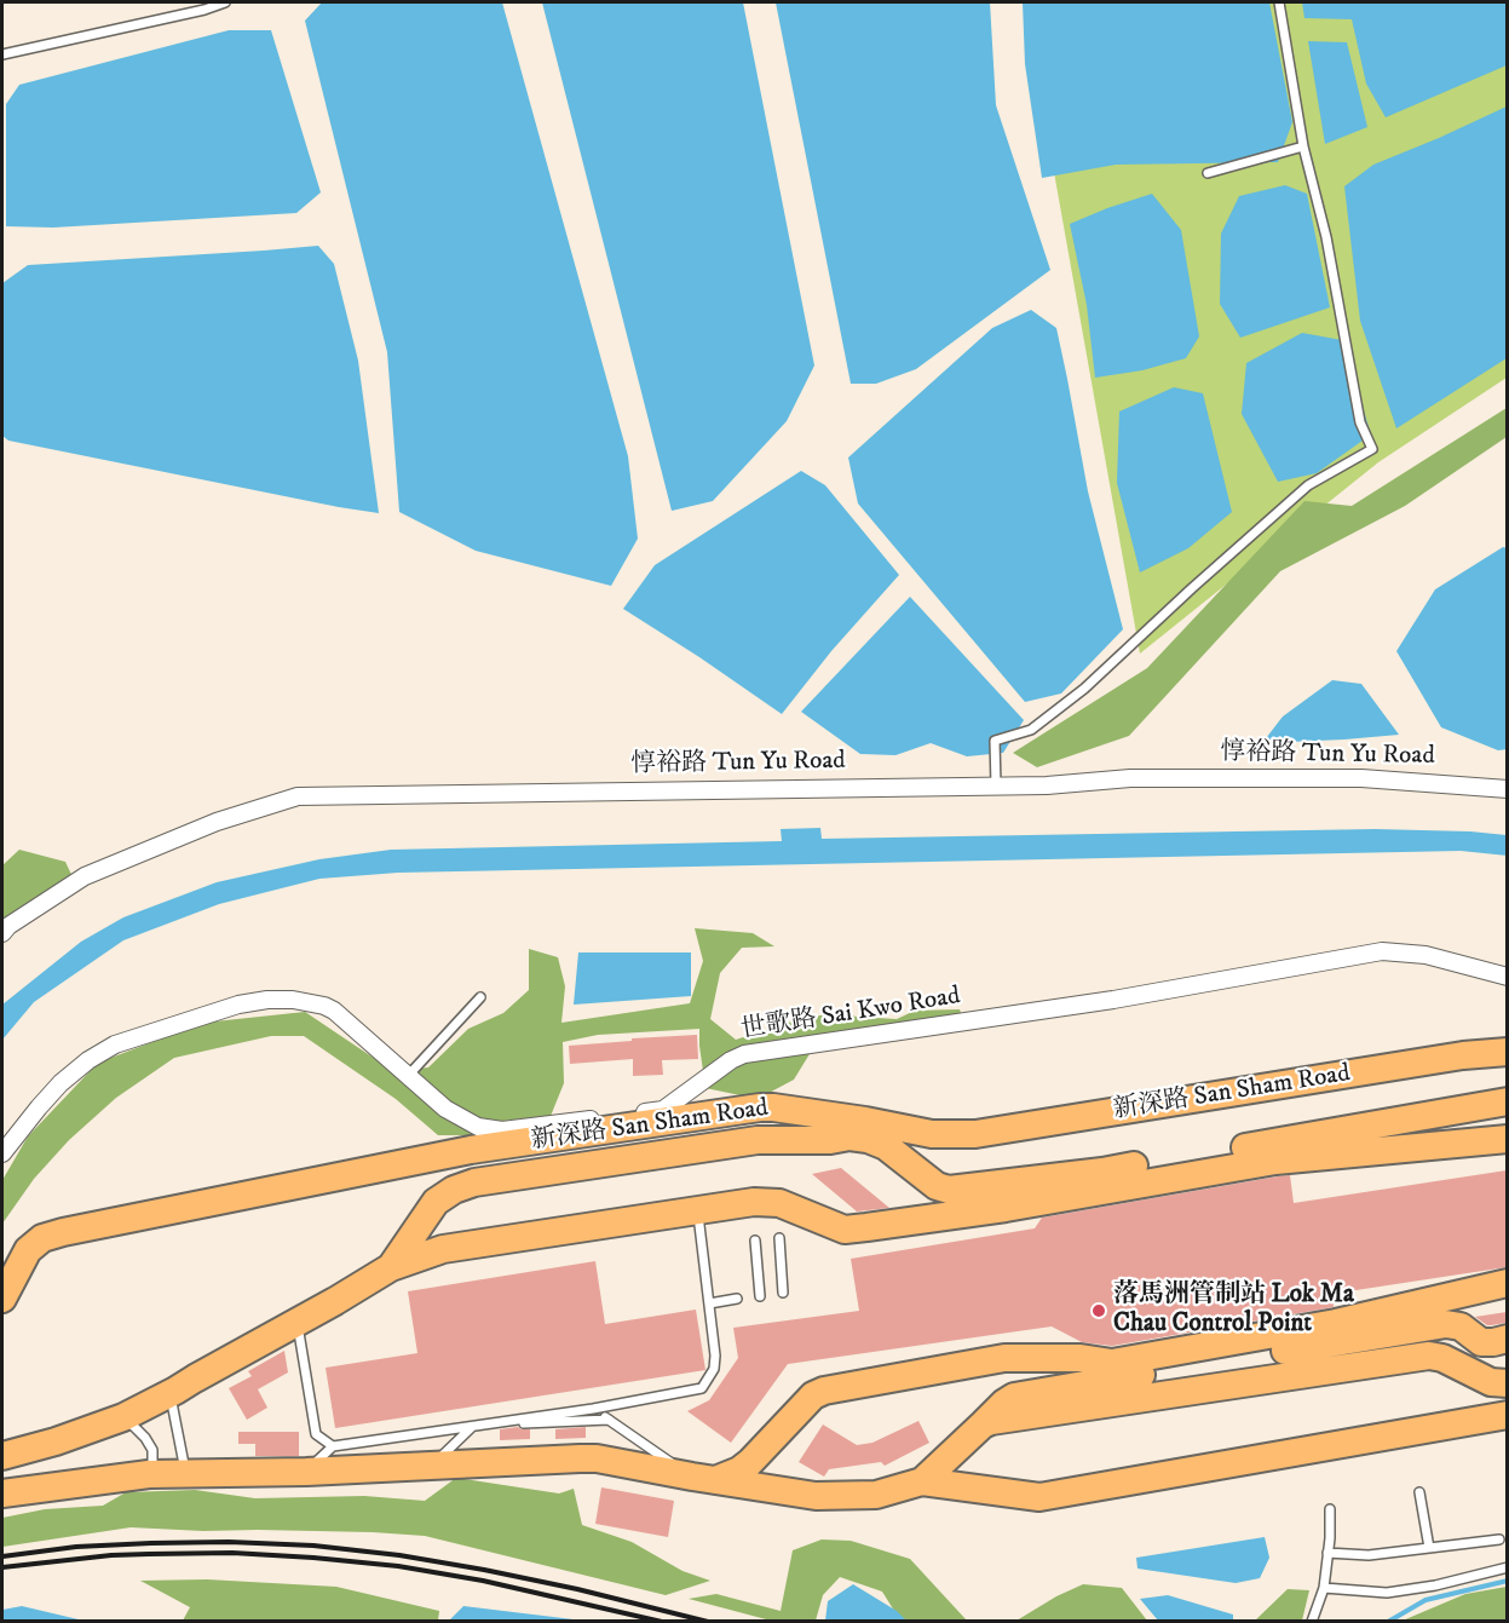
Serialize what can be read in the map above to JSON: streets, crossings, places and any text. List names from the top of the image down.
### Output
{
  "streets": {
    "main road": ["新深路 San Sham Road"],
    "street": ["惇裕路 Tun Yu Road", "世歌路 Sai Kwo Road"]
  },
  "places": ["落馬洲管制站 Lok Ma Chau Control Point"]
}
